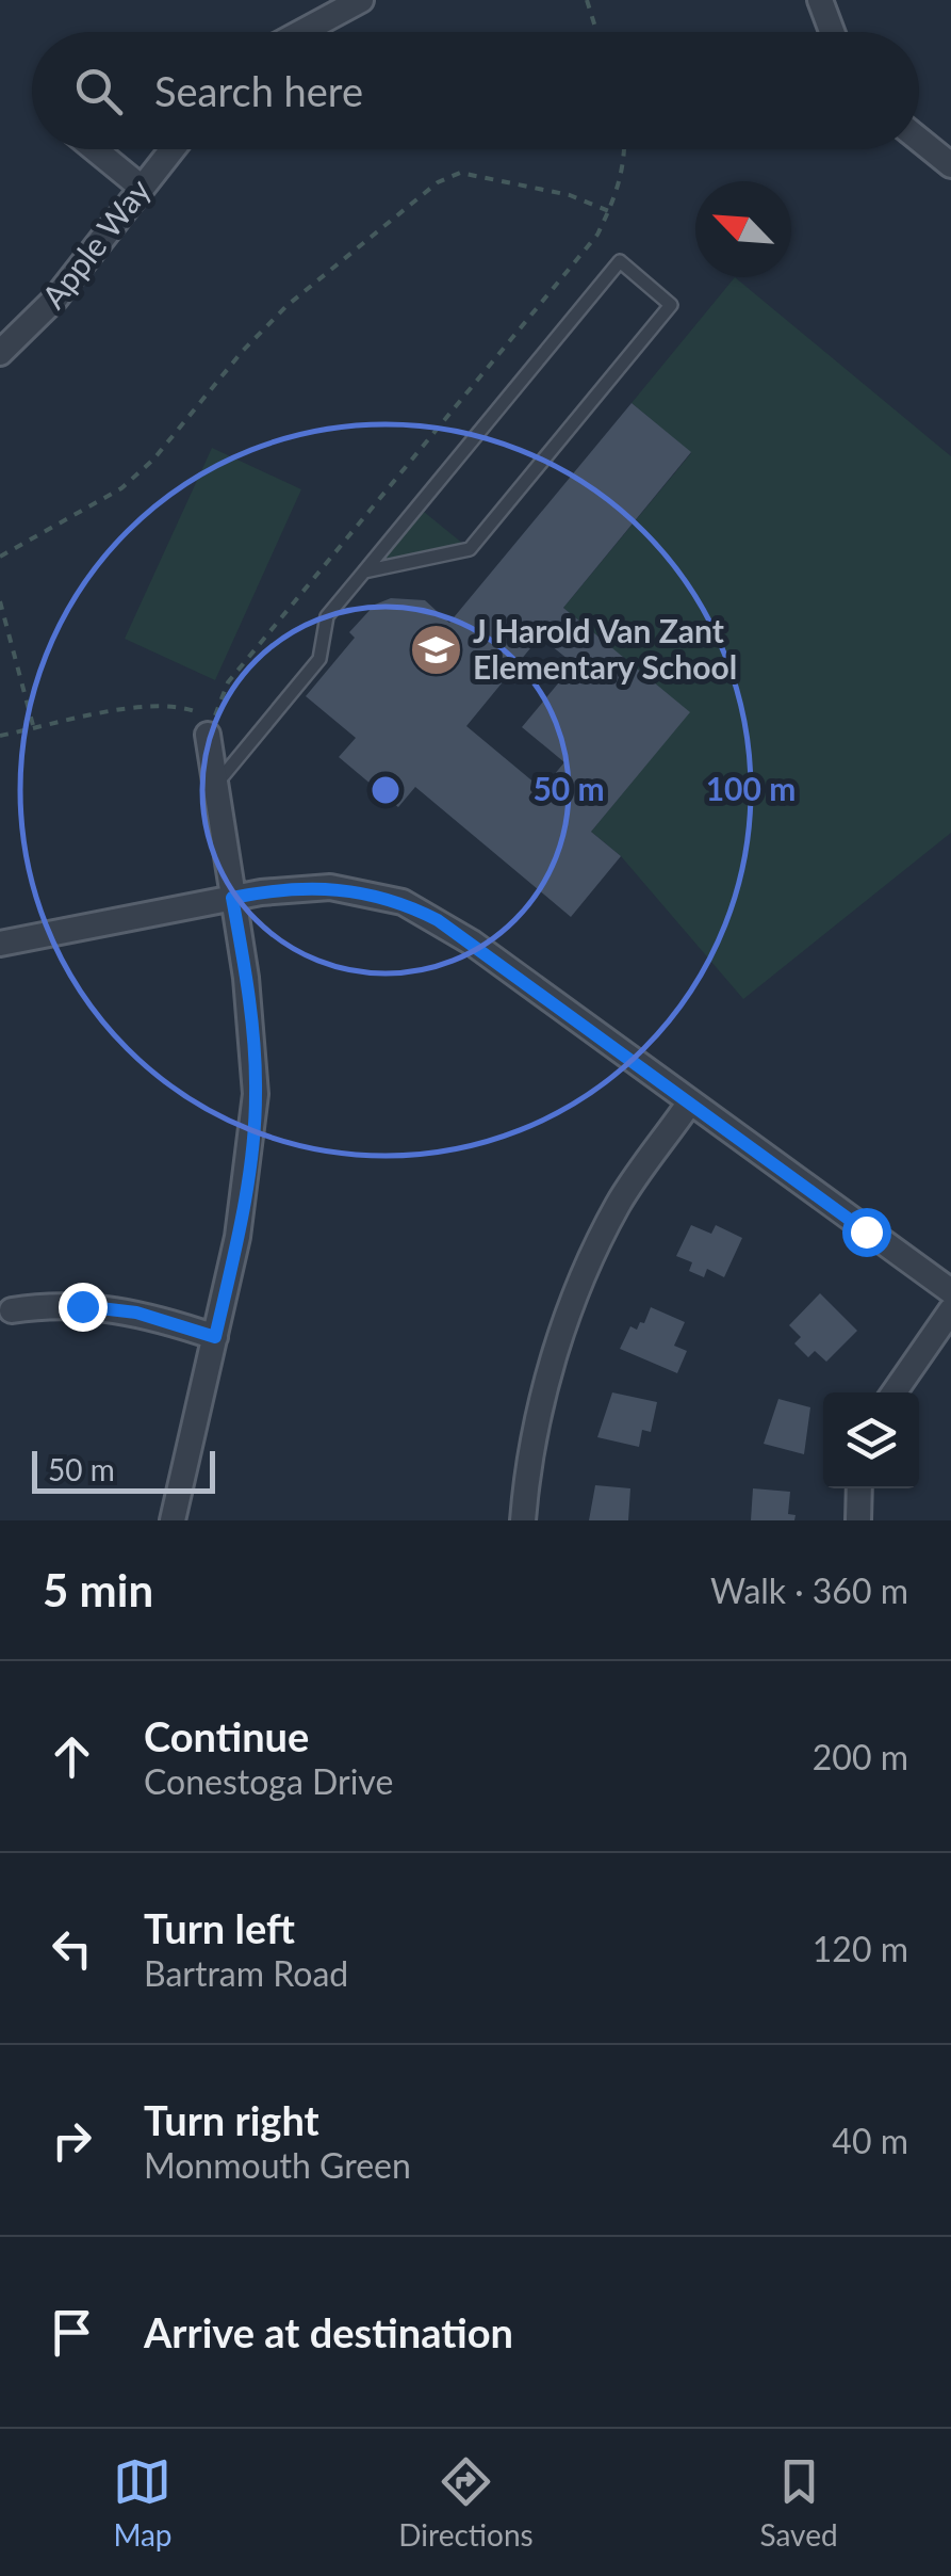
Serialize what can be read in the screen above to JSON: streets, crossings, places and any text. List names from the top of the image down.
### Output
{
  "streets": {
    "street": ["Apple Way"]
  },
  "places": {
    "school or university": ["J Harold Van Zant Elementary School"]
  },
  "scale_bar": "50 m",
  "north": "top left",
  "page": {
    "search": "Search here",
    "scale": "50 m",
    "heading": ["5 min", "Walk · 360 m"],
    "list": [
      ["Continue", "Conestoga Drive", "200 m"],
      ["Turn left", "Bartram Road", "120 m"],
      ["Turn right", "Monmouth Green", "40 m"],
      "Arrive at destination"
    ],
    "nav": ["Map", "Directions", "Saved"]
  },
  "rings": ["50 m", "100 m"]
}
